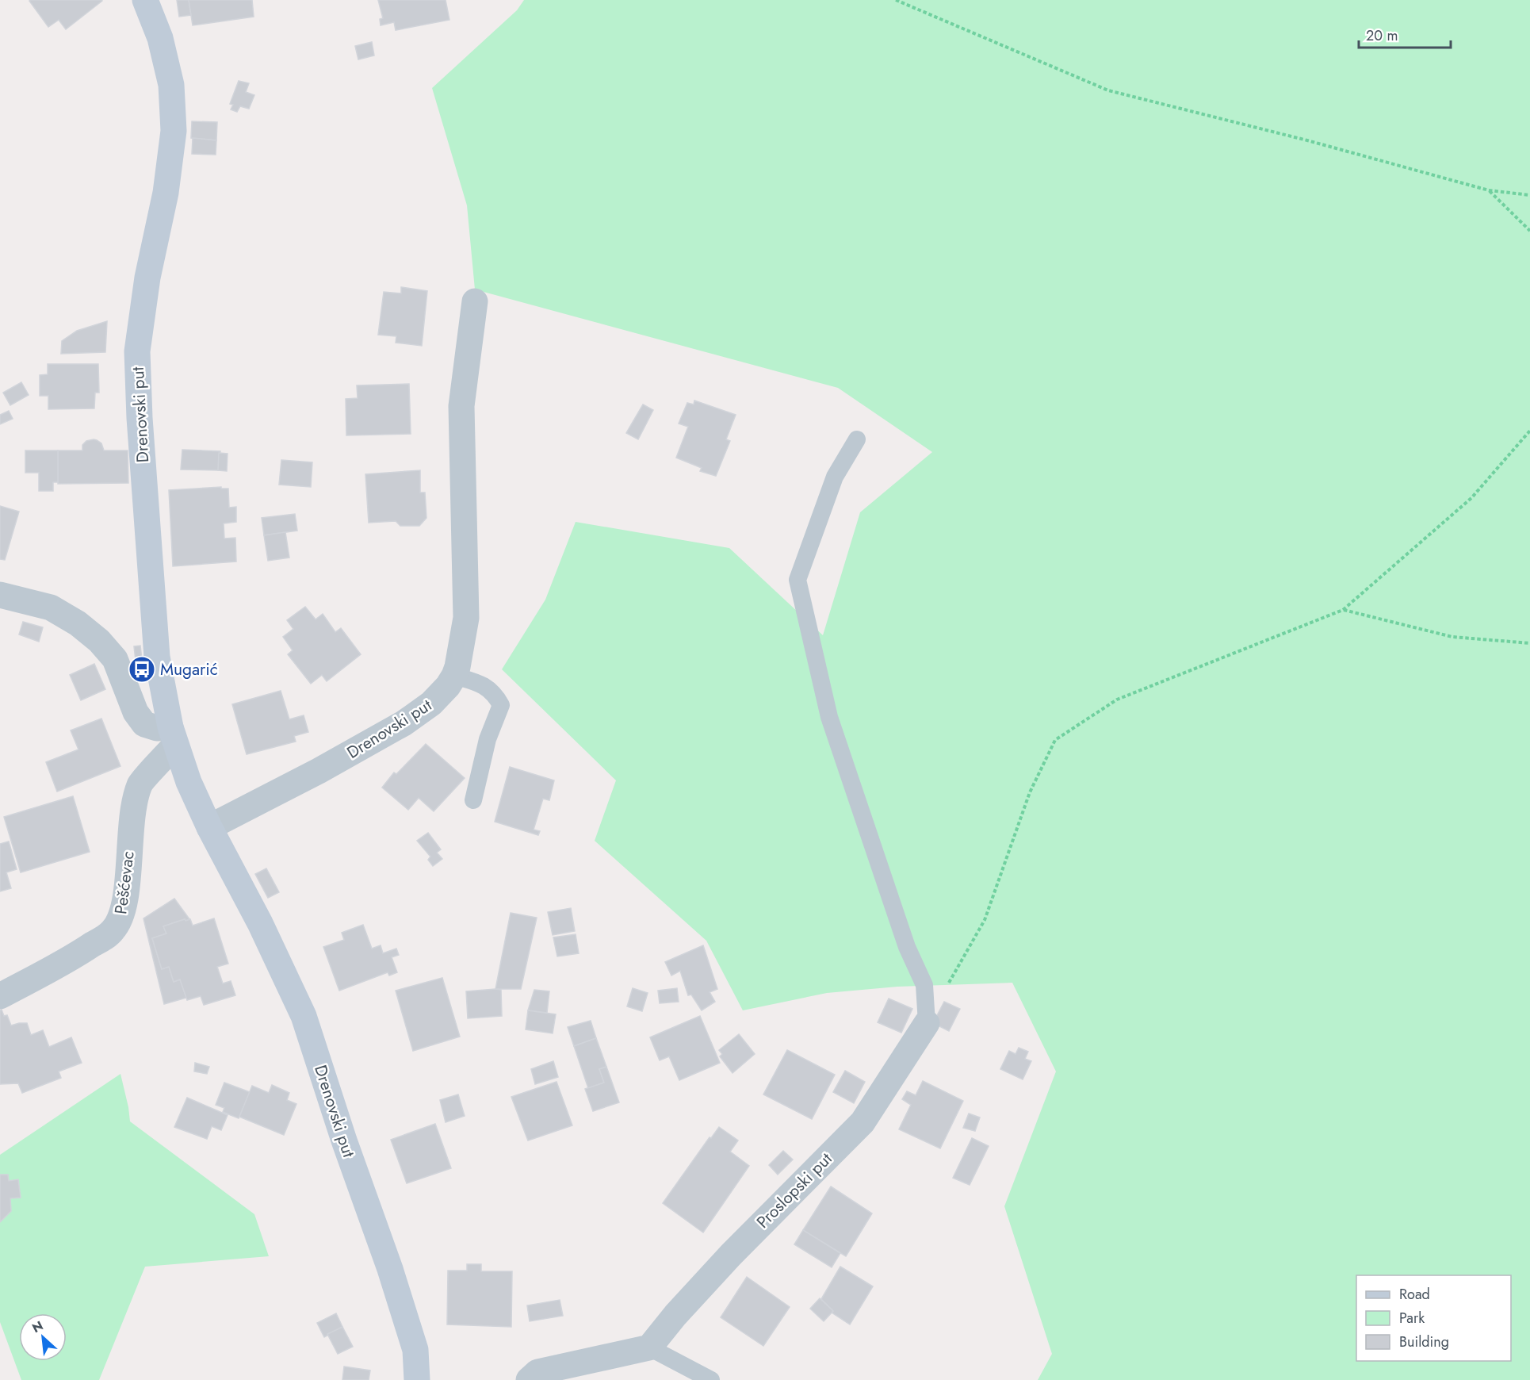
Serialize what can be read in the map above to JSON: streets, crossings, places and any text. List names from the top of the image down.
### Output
{
  "streets": {
    "main road": ["Drenovski put"],
    "street": ["Pešćevac", "Proslopski put"]
  },
  "crossings": [
    ["Drenovski put", "Pešćevac"]
  ],
  "places": {
    "bus stop": ["Mugarić"]
  },
  "legend": ["Road", "Park", "Building"],
  "scale_bar": "20 m",
  "north": "top left"
}
